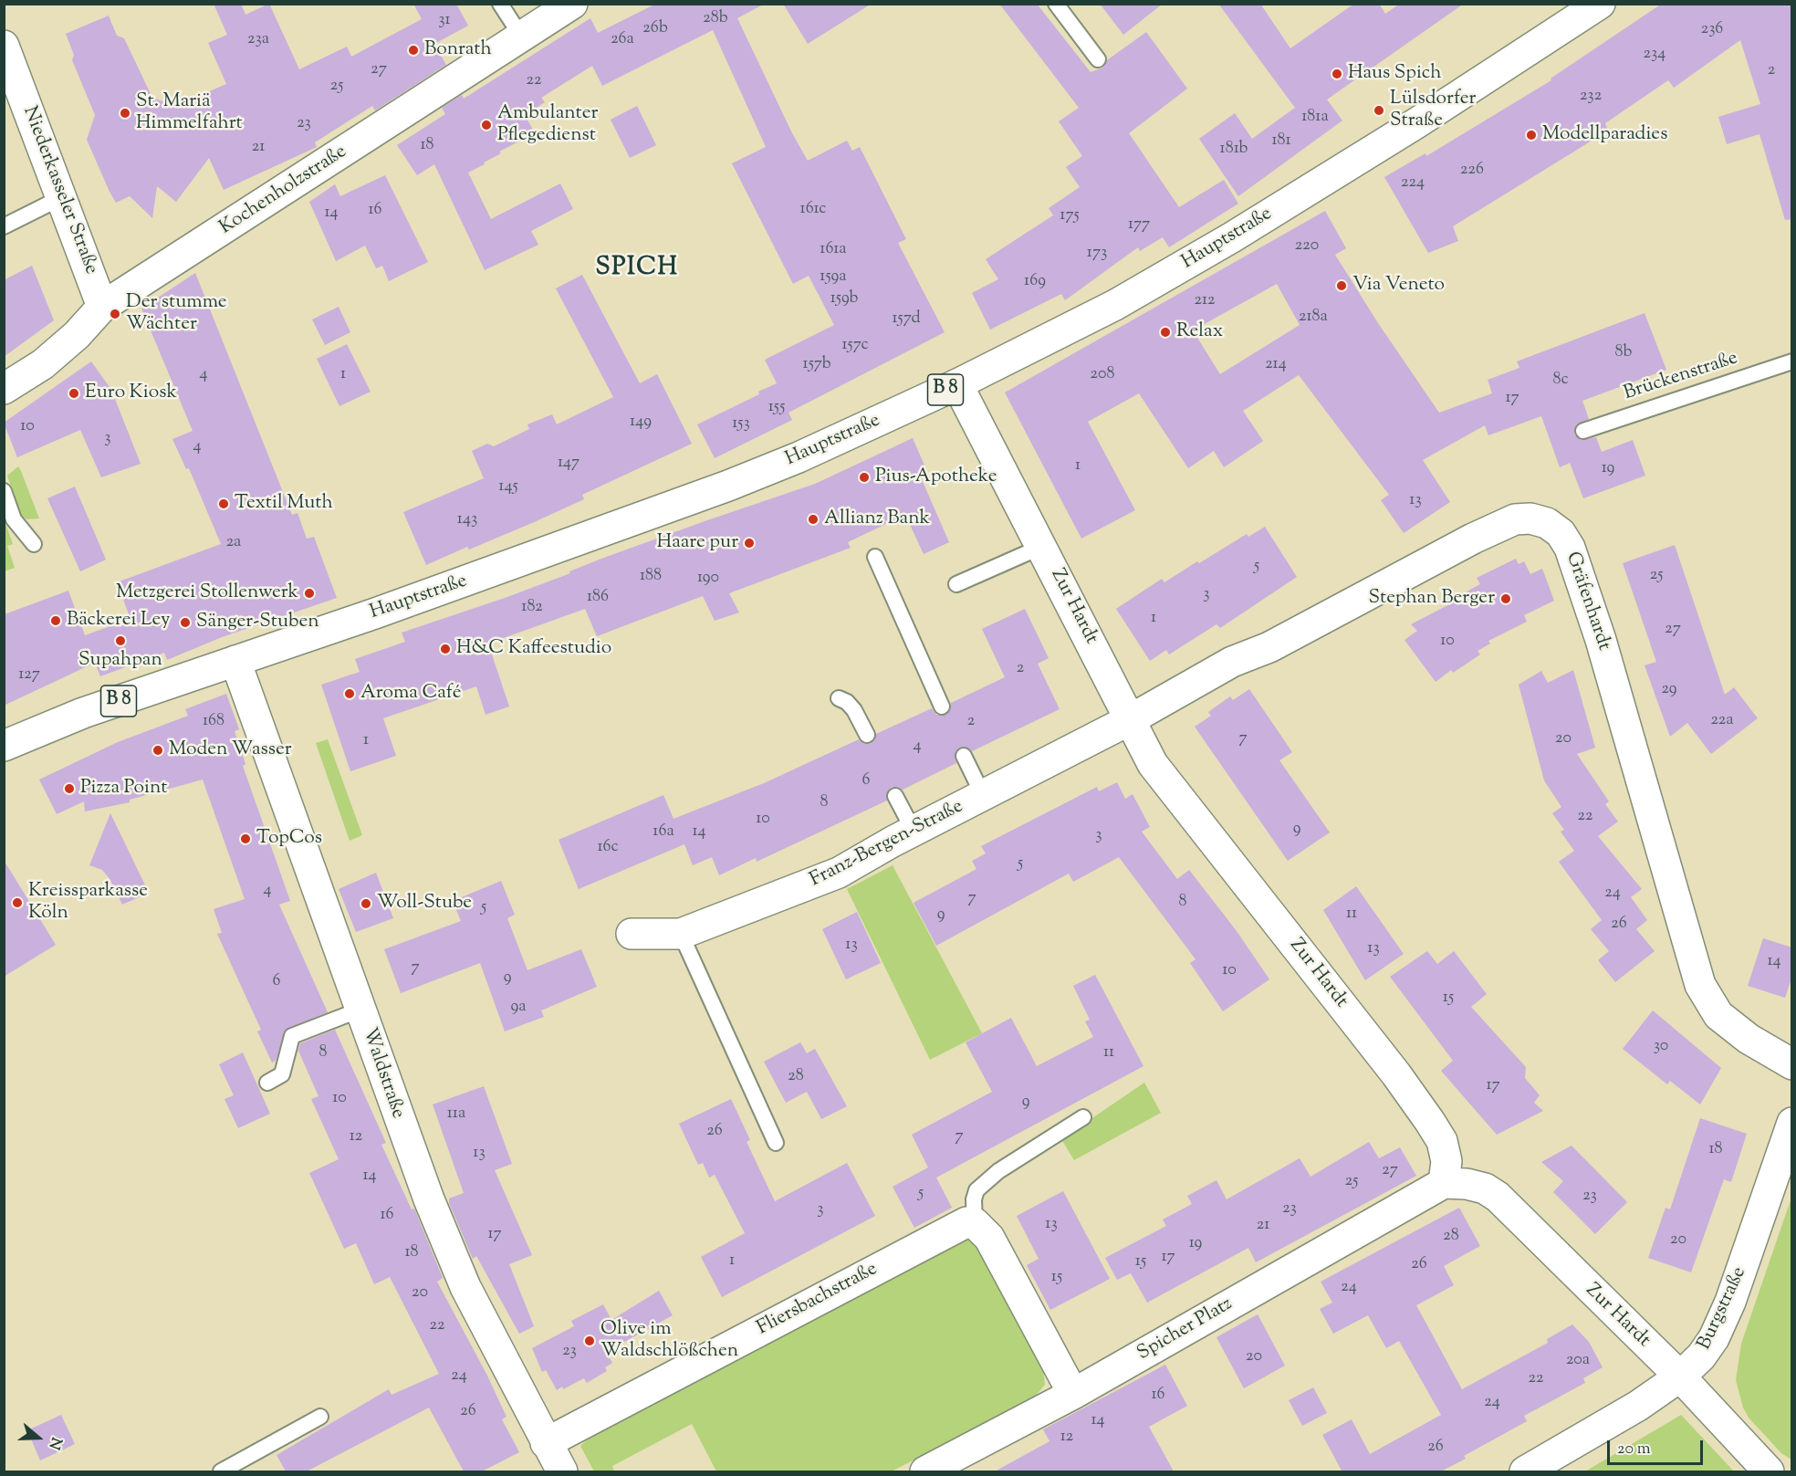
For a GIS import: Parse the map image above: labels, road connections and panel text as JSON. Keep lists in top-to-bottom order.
{
  "streets": {
    "street": [
      "Niederkasseler Straße",
      "Kochenholzstraße",
      "Hauptstraße",
      "B 8",
      "Gräfenhardt",
      "Zur Hardt",
      "Franz-Bergen-Straße",
      "Waldstraße",
      "Fliersbachstraße",
      "Burgstraße",
      "Spicher Platz"
    ],
    "lane": ["Brückenstraße"]
  },
  "crossings": [
    ["Niederkasseler Straße", "Kochenholzstraße"],
    ["Hauptstraße", "Zur Hardt"],
    ["Hauptstraße", "Waldstraße"],
    ["Gräfenhardt", "Zur Hardt"],
    ["Gräfenhardt", "Franz-Bergen-Straße"],
    ["Zur Hardt", "Franz-Bergen-Straße"],
    ["Zur Hardt", "Burgstraße"],
    ["Zur Hardt", "Spicher Platz"],
    ["Waldstraße", "Fliersbachstraße"]
  ],
  "districts": ["SPICH"],
  "places": [
    "Bonrath",
    "Haus Spich",
    "Lülsdorfer Straße",
    "St. Mariä Himmelfahrt",
    "Ambulanter Pflegedienst",
    "Modellparadies",
    "Via Veneto",
    "Der stumme Wächter",
    "Relax",
    "Euro Kiosk",
    "Pius-Apotheke",
    "Textil Muth",
    "Allianz Bank",
    "Haare pur",
    "Metzgerei Stollenwerk",
    "Stephan Berger",
    "Bäckerei Ley",
    "Sänger-Stuben",
    "Supahpan",
    "H&C Kaffeestudio",
    "Aroma Café",
    "Moden Wasser",
    "Pizza Point",
    "TopCos",
    "Kreissparkasse Köln",
    "Woll-Stube",
    "Olive im Waldschlößchen"
  ],
  "house_numbers": [
    "28b",
    "31",
    "26b",
    "236",
    "23a",
    "26a",
    "234",
    "27",
    "2",
    "22",
    "25",
    "232",
    "181a",
    "23",
    "181",
    "18",
    "21",
    "181b",
    "226",
    "224",
    "161c",
    "16",
    "14",
    "175",
    "177",
    "220",
    "161a",
    "173",
    "159a",
    "169",
    "159b",
    "212",
    "218a",
    "157d",
    "157c",
    "8b",
    "157b",
    "214",
    "4",
    "1",
    "208",
    "8c",
    "17",
    "155",
    "149",
    "153",
    "10",
    "3",
    "4",
    "147",
    "1",
    "19",
    "145",
    "13",
    "143",
    "2a",
    "5",
    "25",
    "188",
    "190",
    "3",
    "186",
    "182",
    "1",
    "27",
    "10",
    "2",
    "127",
    "29",
    "22a",
    "168",
    "2",
    "7",
    "20",
    "1",
    "4",
    "6",
    "8",
    "22",
    "10",
    "9",
    "16a",
    "14",
    "3",
    "16c",
    "5",
    "4",
    "24",
    "7",
    "8",
    "5",
    "11",
    "9",
    "26",
    "13",
    "13",
    "14",
    "7",
    "10",
    "9",
    "6",
    "15",
    "9a",
    "30",
    "8",
    "11",
    "28",
    "17",
    "10",
    "9",
    "11a",
    "26",
    "12",
    "7",
    "18",
    "13",
    "27",
    "14",
    "25",
    "5",
    "23",
    "23",
    "3",
    "16",
    "13",
    "21",
    "17",
    "28",
    "20",
    "19",
    "18",
    "17",
    "1",
    "15",
    "26",
    "15",
    "24",
    "20",
    "22",
    "23",
    "20",
    "20a",
    "24",
    "22",
    "16",
    "24",
    "26",
    "14",
    "12",
    "26"
  ],
  "scale_bar": "20 m",
  "north": "right"
}
